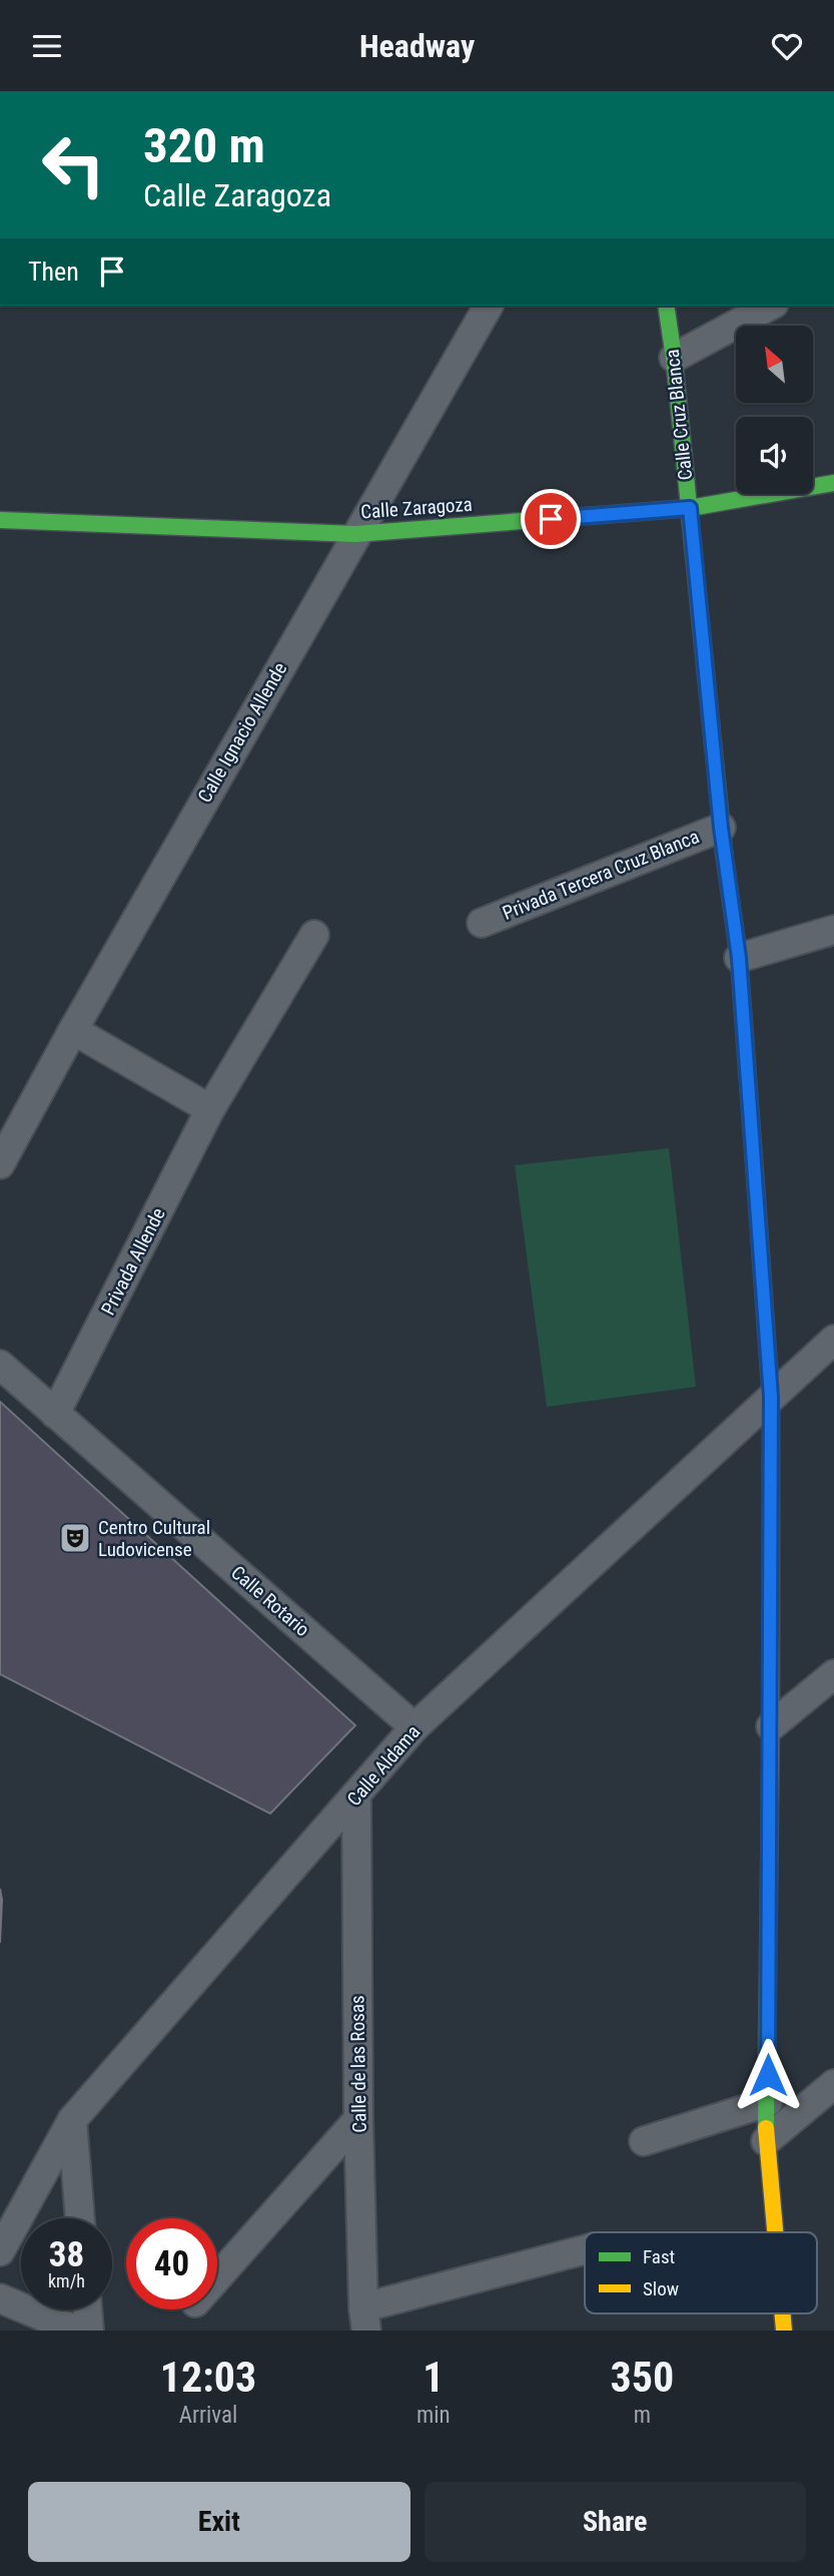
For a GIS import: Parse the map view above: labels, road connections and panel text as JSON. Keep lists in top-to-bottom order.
{
  "streets": {
    "street": [
      "Calle Cruz Blanca",
      "Calle Zaragoza",
      "Calle Ignacio Allende",
      "Privada Tercera Cruz Blanca",
      "Privada Allende",
      "Calle Rotario",
      "Calle Aldama",
      "Calle de las Rosas"
    ]
  },
  "crossings": [
    ["Calle Cruz Blanca", "Calle Zaragoza"],
    ["Calle Cruz Blanca", "Privada Tercera Cruz Blanca"],
    ["Calle Cruz Blanca", "Calle Aldama"],
    ["Calle Zaragoza", "Calle Ignacio Allende"],
    ["Privada Allende", "Calle Rotario"],
    ["Calle Rotario", "Calle Aldama"],
    ["Calle Aldama", "Calle de las Rosas"]
  ],
  "places": {
    "theatre": ["Centro Cultural Ludovicense"]
  },
  "legend": ["Fast", "Slow"],
  "north": "top left",
  "page": {
    "header": "Headway",
    "turn": ["320 m", "Calle Zaragoza"],
    "then": "Then",
    "speed": "38 km/h",
    "limit": "40",
    "eta": [
      "12:03",
      "Arrival",
      "1",
      "min",
      "350",
      "m"
    ],
    "buttons": ["Exit", "Share"]
  }
}
